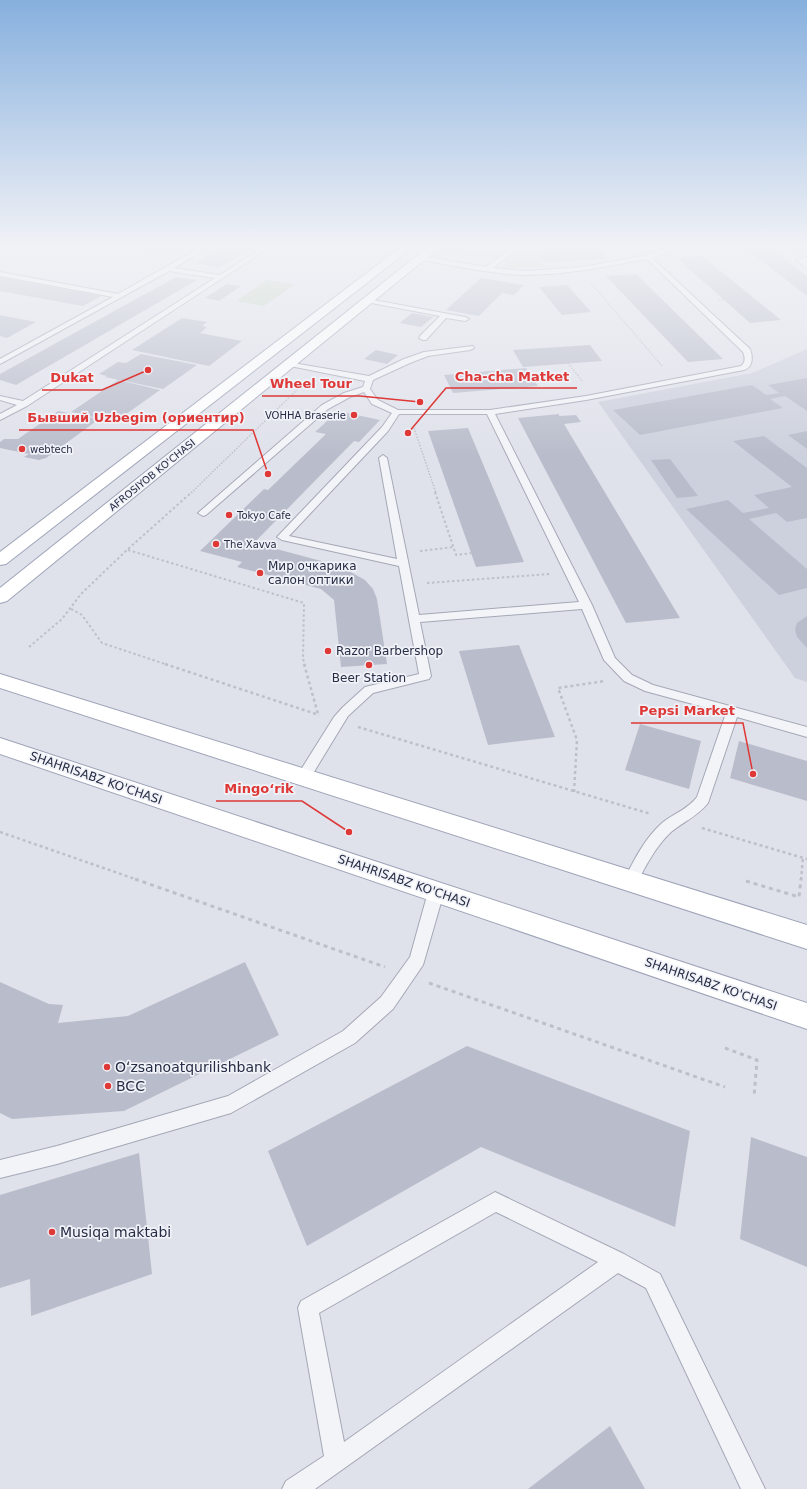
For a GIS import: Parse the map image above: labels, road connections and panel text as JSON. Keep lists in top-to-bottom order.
{
  "streets": {
    "main road": ["AFROSIYOB KO'CHASI", "SHAHRISABZ KO'CHASI"]
  },
  "places": [
    "Dukat",
    "Wheel Tour",
    "VOHHA Braserie",
    "Cha-cha Matket",
    "webtech",
    "Бывший Uzbegim (ориентир)",
    "Tokyo Cafe",
    "The Xavva",
    "Мир очкарика салон оптики",
    "Razor Barbershop",
    "Beer Station",
    "Pepsi Market",
    "Mingoʻrik",
    "Oʻzsanoatqurilishbank",
    "BCC",
    "Musiqa maktabi"
  ]
}
